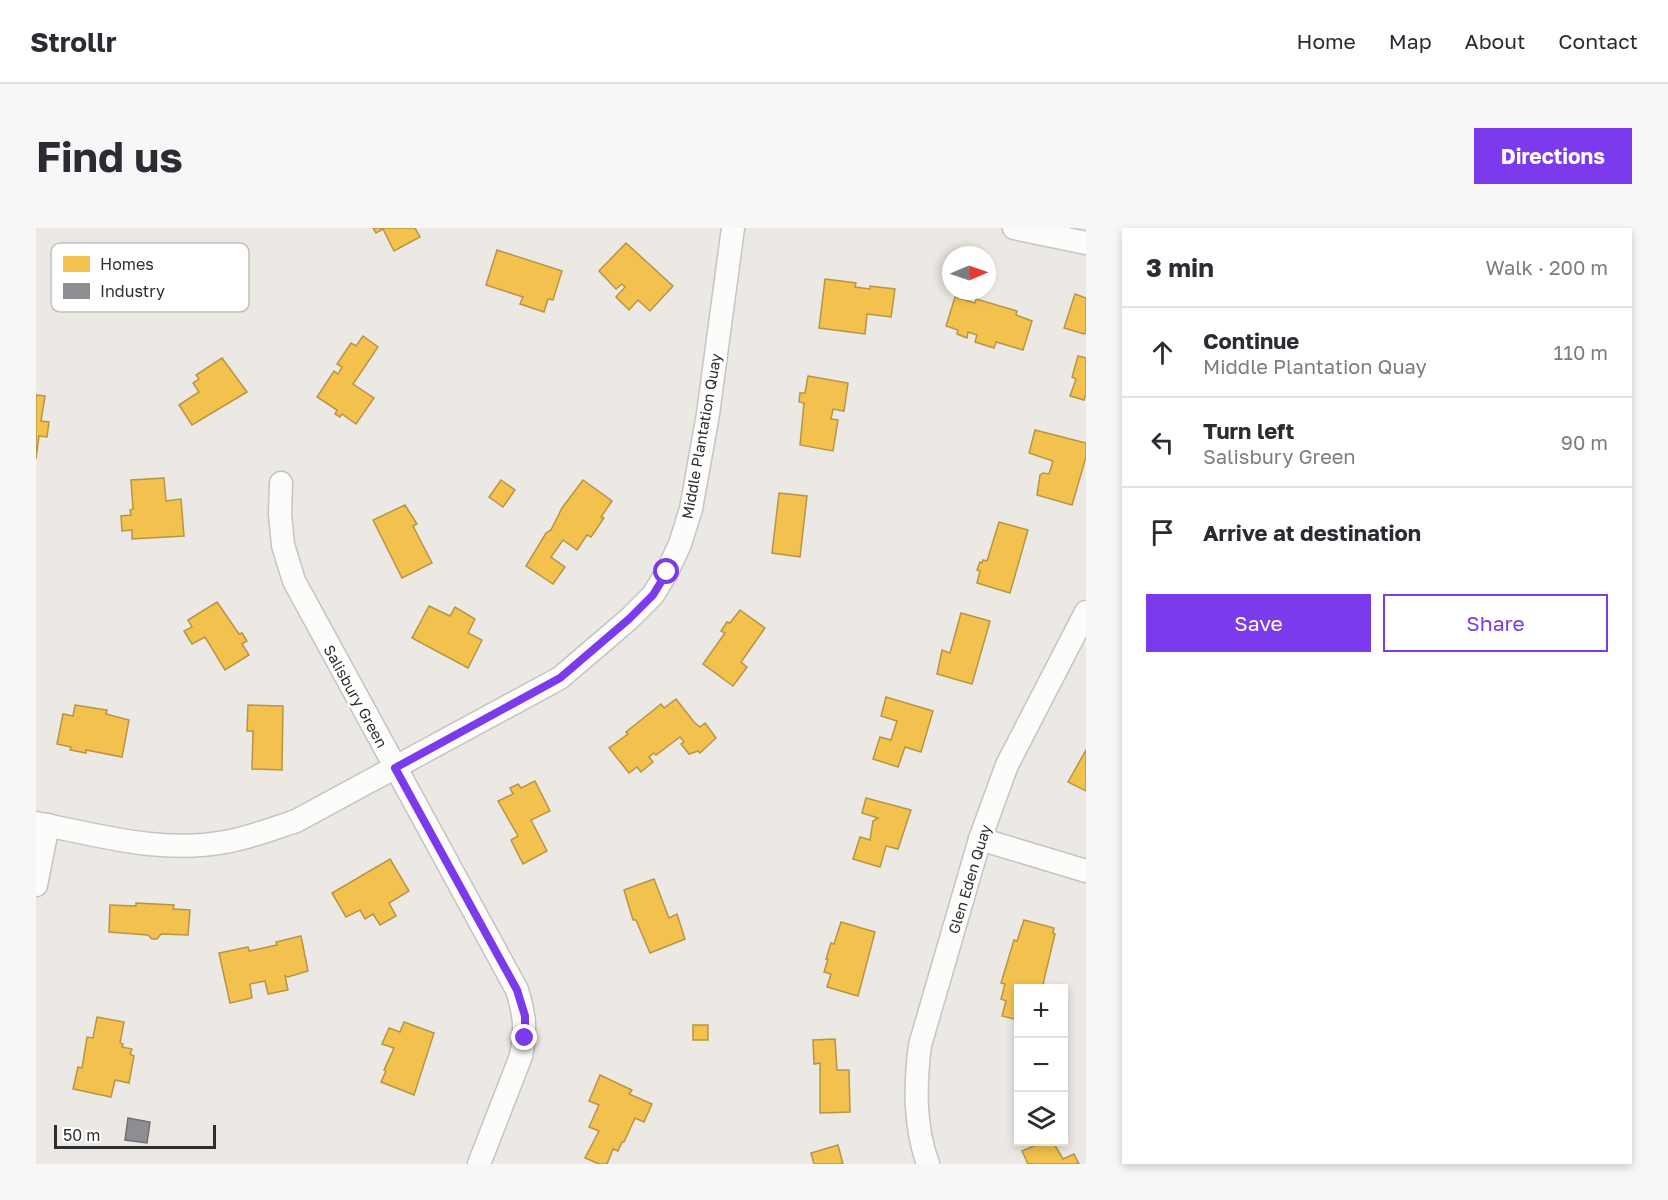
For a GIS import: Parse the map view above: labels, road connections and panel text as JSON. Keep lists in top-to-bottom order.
{
  "streets": {
    "street": ["Middle Plantation Quay", "Salisbury Green", "Glen Eden Quay"]
  },
  "crossings": [
    ["Middle Plantation Quay", "Salisbury Green"]
  ],
  "legend": ["Homes", "Industry"],
  "scale_bar": "50 m",
  "north": "right",
  "page": {
    "header": "Strollr",
    "nav": [
      "Home",
      "Map",
      "About",
      "Contact"
    ],
    "buttons": [
      "Directions",
      ["Save", "Share"]
    ],
    "title": "Find us",
    "heading": ["3 min", "Walk · 200 m"],
    "list": [
      ["Continue", "Middle Plantation Quay", "110 m"],
      ["Turn left", "Salisbury Green", "90 m"],
      "Arrive at destination"
    ],
    "map_buttons": ["+", "−"],
    "scale": "50 m"
  }
}
